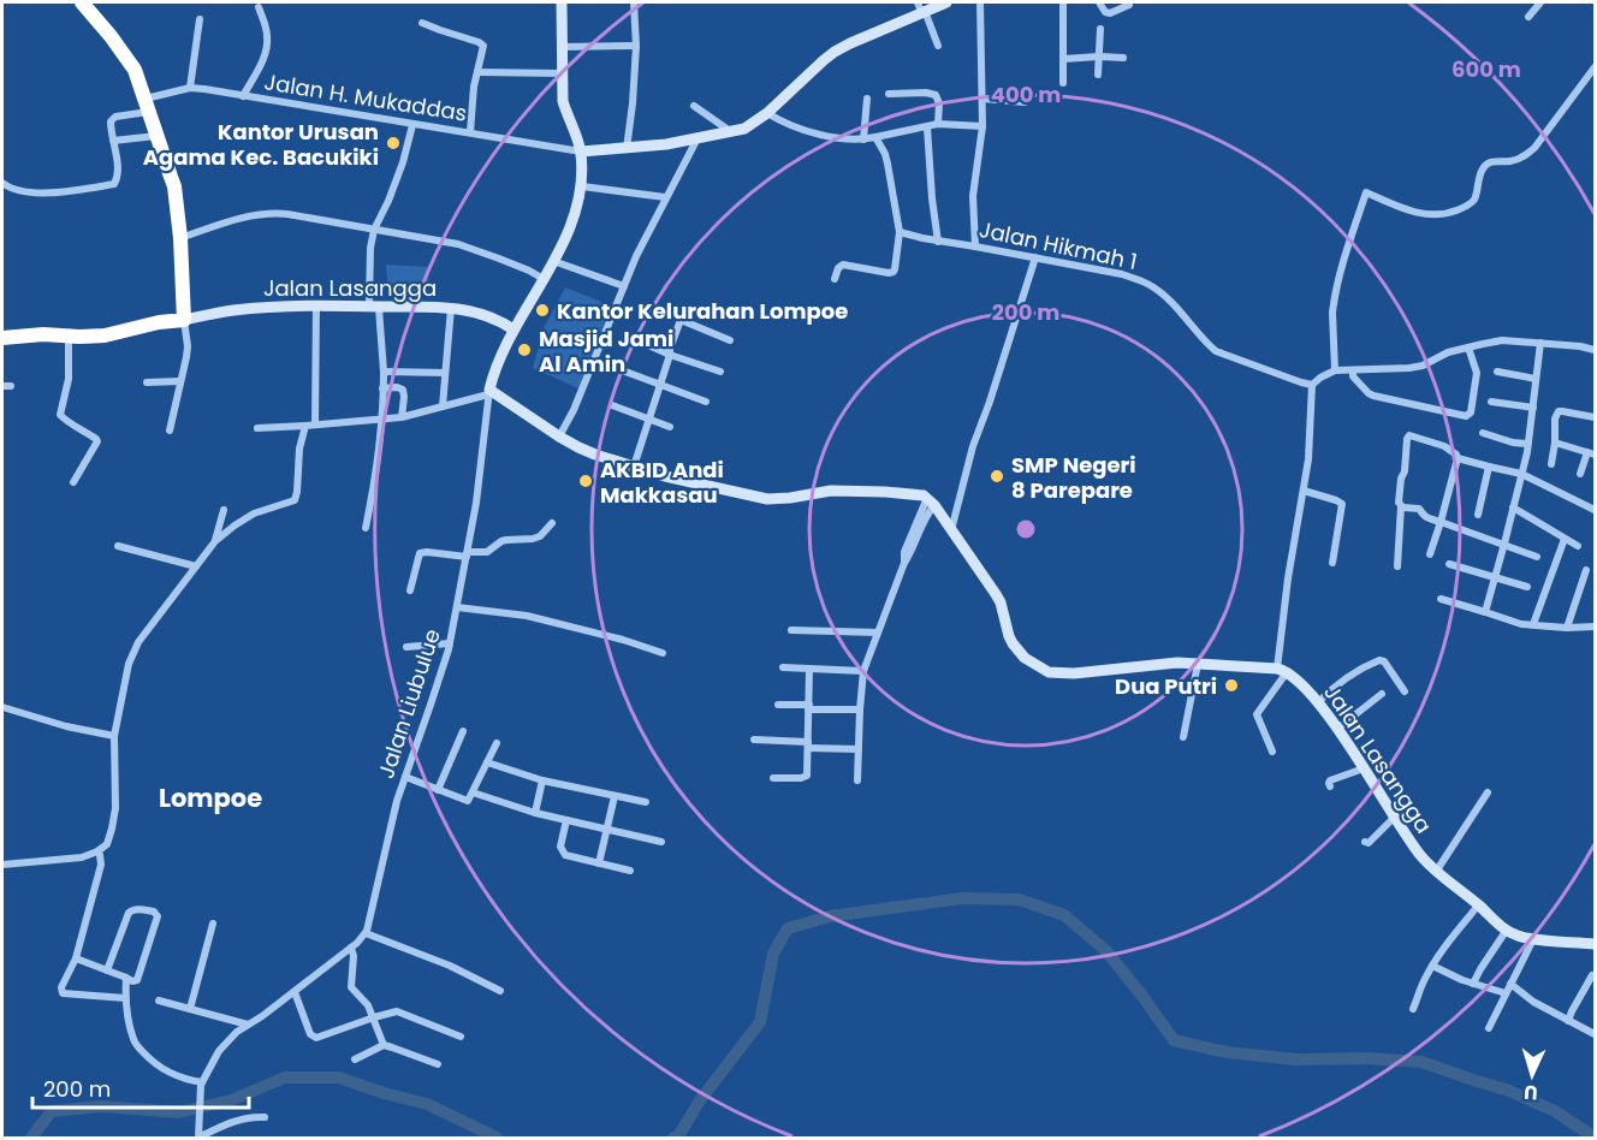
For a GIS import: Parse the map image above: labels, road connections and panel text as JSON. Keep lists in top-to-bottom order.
{
  "streets": {
    "street": [
      "Jalan H. Mukaddas",
      "Jalan Hikmah 1",
      "Jalan Lasangga",
      "Jalan Liubulue"
    ]
  },
  "districts": ["Lompoe"],
  "places": [
    "Kantor Urusan Agama Kec. Bacukiki",
    "Kantor Kelurahan Lompoe",
    "Masjid Jami Al Amin",
    "SMP Negeri 8 Parepare",
    "AKBID Andi Makkasau",
    "Dua Putri"
  ],
  "scale_bar": "200 m",
  "north": "bottom",
  "rings": ["600 m", "400 m", "200 m"]
}
